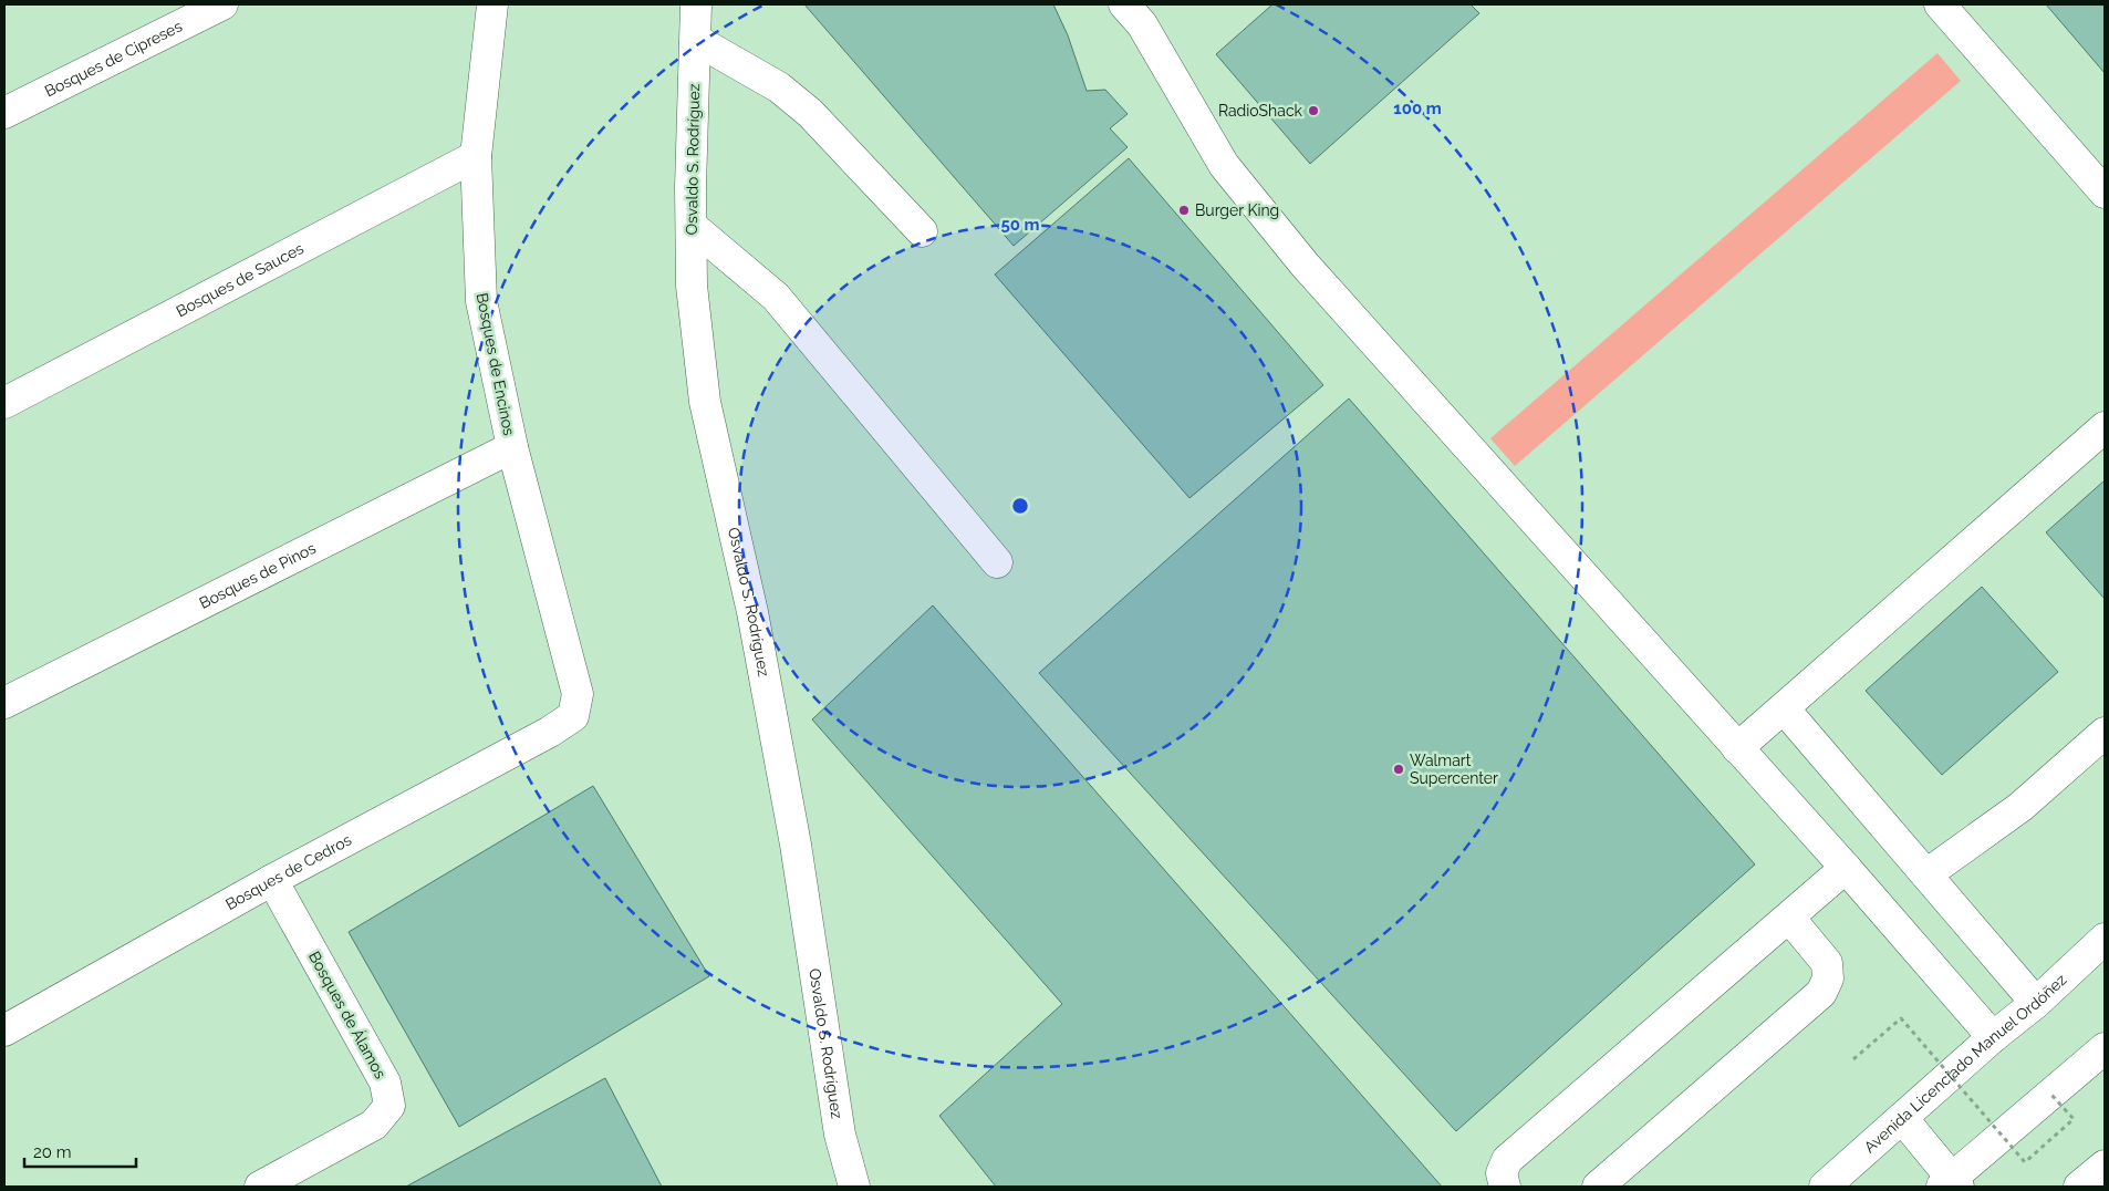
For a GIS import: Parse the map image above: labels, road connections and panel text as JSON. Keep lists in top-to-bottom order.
{
  "streets": {
    "street": [
      "Bosques de Cipreses",
      "Osvaldo S. Rodríguez",
      "Bosques de Sauces",
      "Bosques de Encinos",
      "Bosques de Pinos",
      "Bosques de Cedros",
      "Bosques de Álamos",
      "Avenida Licenciado Manuel Ordóñez"
    ]
  },
  "crossings": [
    ["Bosques de Sauces", "Bosques de Encinos"],
    ["Bosques de Encinos", "Bosques de Pinos"],
    ["Bosques de Encinos", "Bosques de Cedros"],
    ["Bosques de Cedros", "Bosques de Álamos"]
  ],
  "places": ["RadioShack", "Burger King", "Walmart Supercenter"],
  "scale_bar": "20 m",
  "rings": ["100 m", "50 m"]
}
